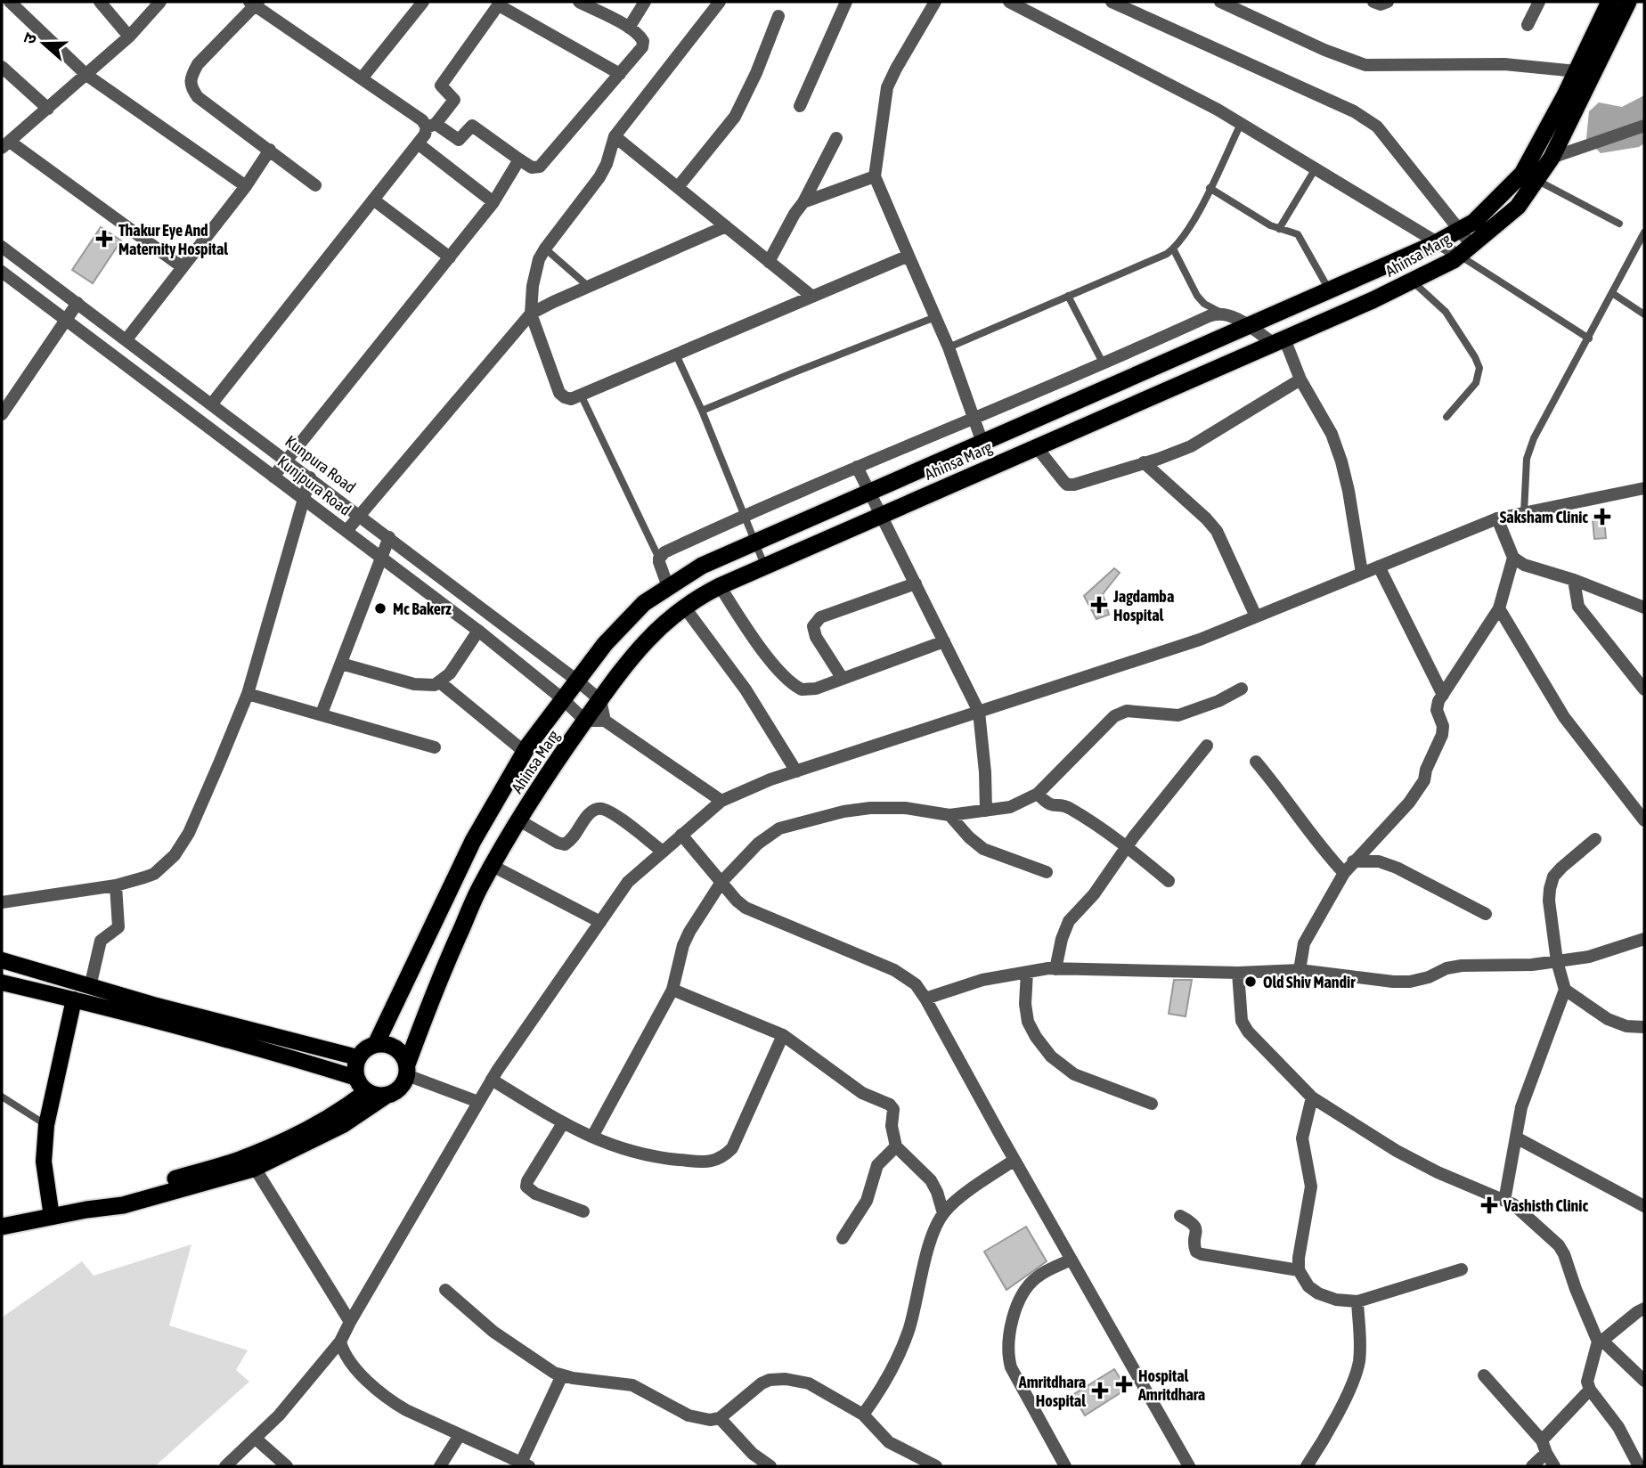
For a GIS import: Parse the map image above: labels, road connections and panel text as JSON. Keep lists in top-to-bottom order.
{
  "streets": {
    "highway": ["Ahinsa Marg"],
    "street": ["Kunpura Road", "Kunjpura Road"]
  },
  "crossings": [
    ["Ahinsa Marg", "Kunpura Road"],
    ["Ahinsa Marg", "Kunjpura Road"]
  ],
  "places": {
    "health": [
      "Thakur Eye And Maternity Hospital",
      "Saksham Clinic",
      "Jagdamba Hospital",
      "Vashisth Clinic",
      "Hospital Amritdhara",
      "Amritdhara Hospital"
    ],
    "other": ["Mc Bakerz", "Old Shiv Mandir"]
  },
  "north": "left"
}
